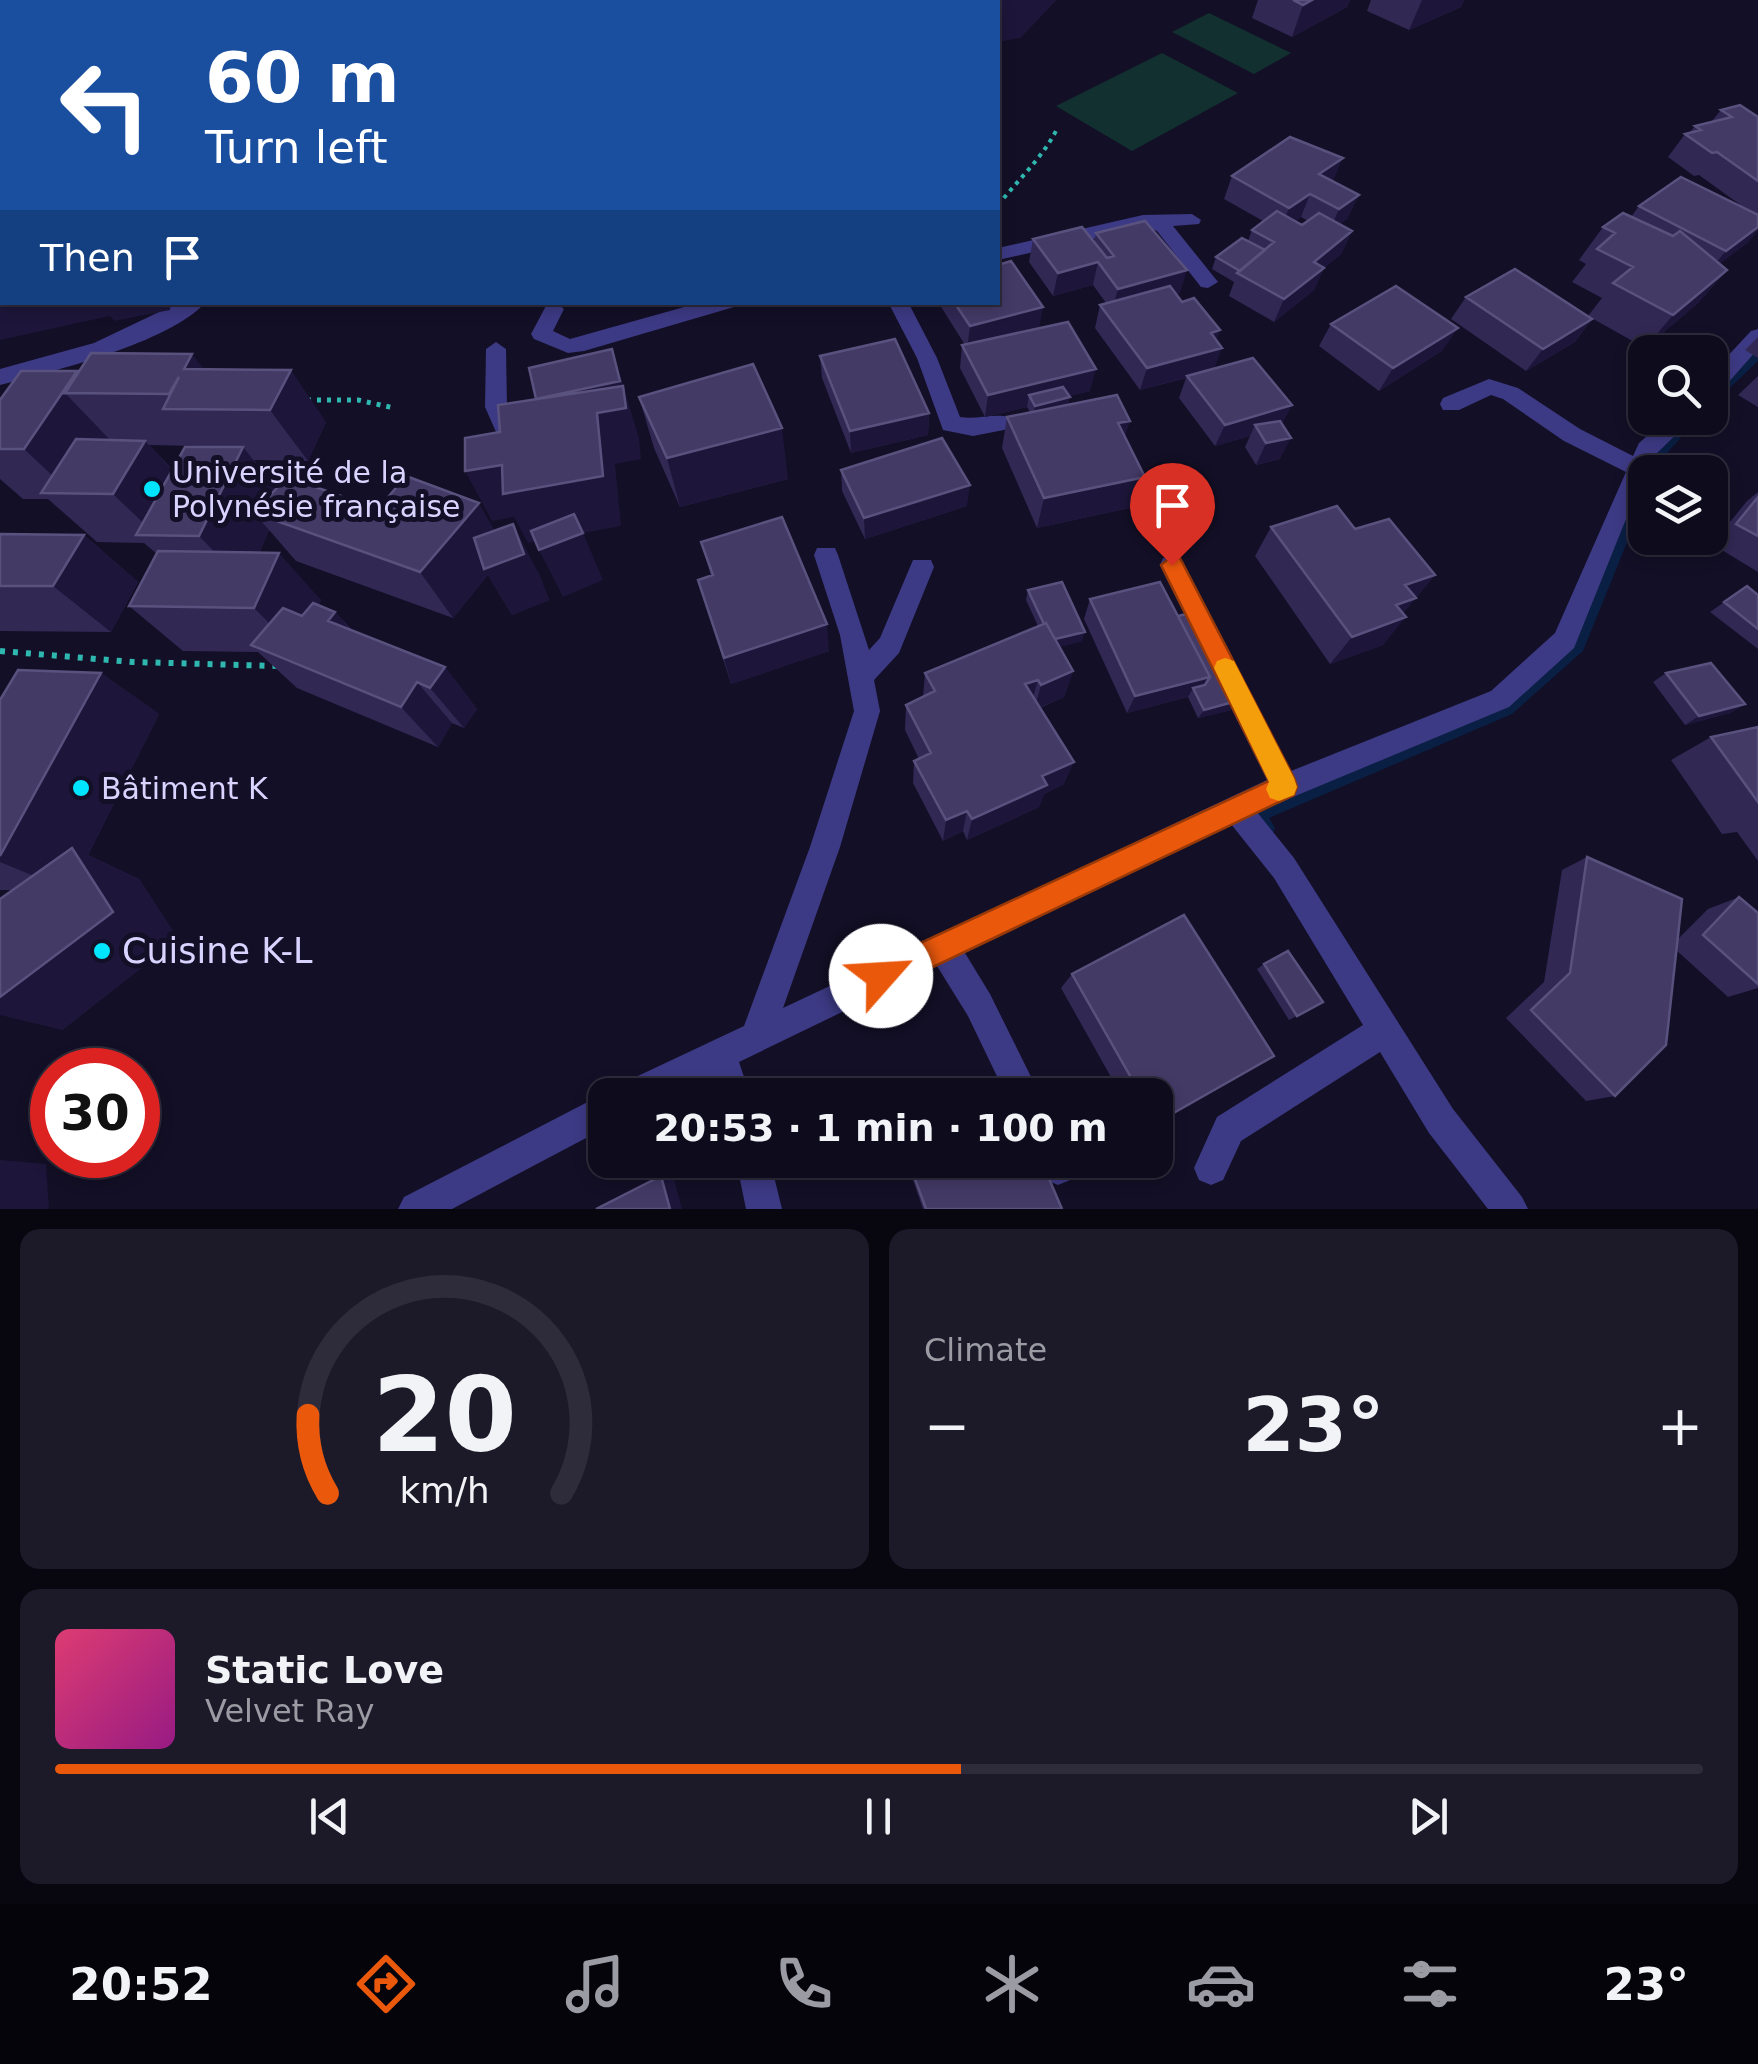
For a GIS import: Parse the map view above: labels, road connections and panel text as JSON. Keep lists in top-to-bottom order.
{
  "places": ["Université de la Polynésie française", "Bâtiment K", "Cuisine K-L"],
  "page": {
    "turn": ["60 m", "Turn left"],
    "then": "Then",
    "limit": "30",
    "trip": "20:53 · 1 min · 100 m",
    "tile": "Climate",
    "heat": ["−", "23°", "+"],
    "song": ["Static Love", "Velvet Ray"],
    "tabs": ["20:52", "23°"],
    "gauge": ["20", "km/h"]
  }
}
